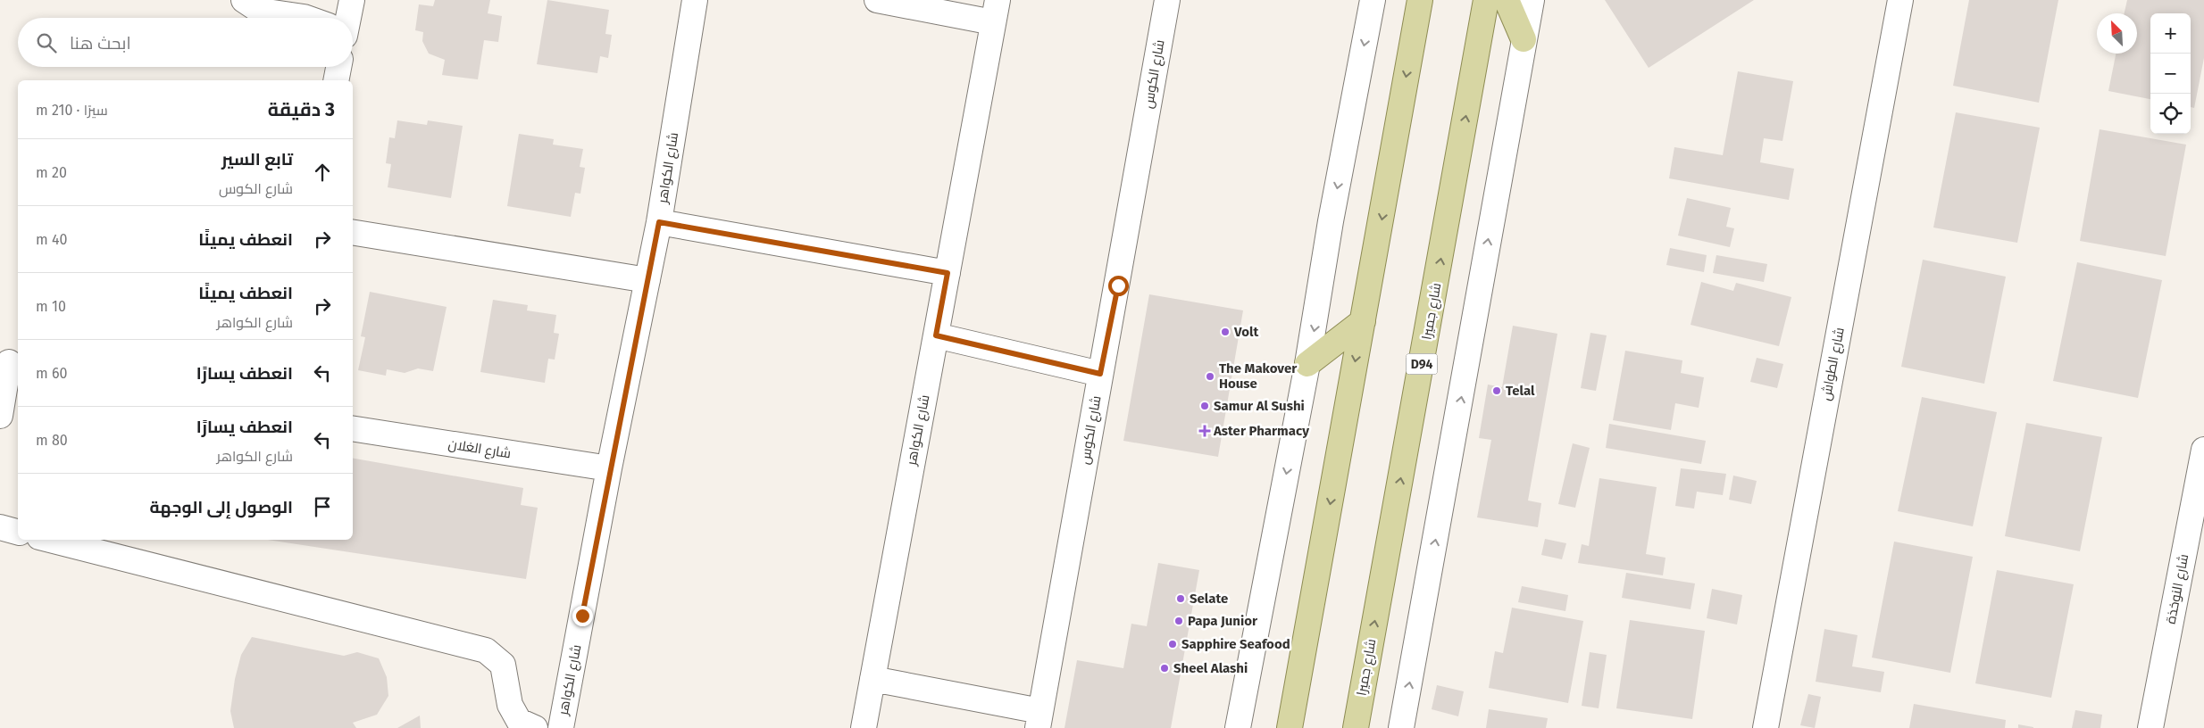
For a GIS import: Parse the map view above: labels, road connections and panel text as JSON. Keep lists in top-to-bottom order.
{
  "streets": {
    "main road": ["شارع جميرا", "D94"],
    "street": [
      "شارع الكوس",
      "شارع الكواهر",
      "شارع الطواش",
      "شارع الغلان",
      "شارع النوخذة"
    ]
  },
  "crossings": [
    ["شارع الكواهر", "شارع الغلان"]
  ],
  "places": {
    "other": [
      "Volt",
      "The Makover House",
      "Telal",
      "Samur Al Sushi",
      "Selate",
      "Papa Junior",
      "Sapphire Seafood",
      "Sheel Alashi"
    ],
    "health": ["Aster Pharmacy"]
  },
  "north": "top left",
  "page": {
    "map_buttons": ["+", "−"],
    "search": "ابحث هنا",
    "heading": ["3 دقيقة", "سيرًا · 210 m"],
    "list": [
      ["تابع السير", "شارع الكوس", "20 m"],
      ["انعطف يمينًا", "40 m"],
      ["انعطف يمينًا", "شارع الكواهر", "10 m"],
      ["انعطف يسارًا", "60 m"],
      ["انعطف يسارًا", "شارع الكواهر", "80 m"],
      "الوصول إلى الوجهة"
    ]
  }
}
